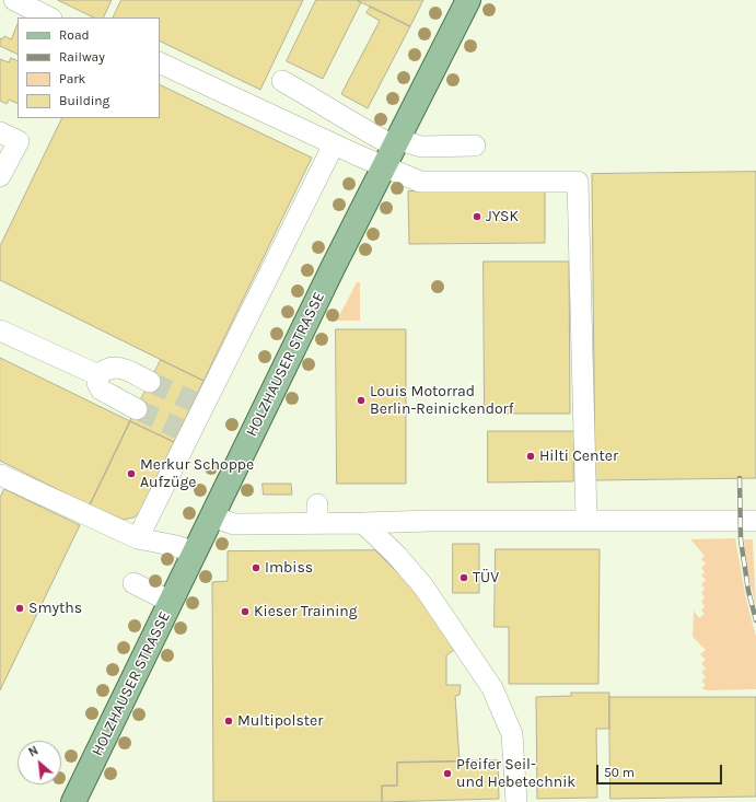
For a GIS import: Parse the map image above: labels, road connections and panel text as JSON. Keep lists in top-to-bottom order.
{
  "streets": {
    "main road": ["HOLZHAUSER STRASSE"]
  },
  "places": [
    "JYSK",
    "Louis Motorrad Berlin-Reinickendorf",
    "Hilti Center",
    "Merkur Schoppe Aufzüge",
    "Imbiss",
    "TÜV",
    "Smyths",
    "Kieser Training",
    "Multipolster",
    "Pfeifer Seil- und Hebetechnik"
  ],
  "legend": [
    "Road",
    "Railway",
    "Park",
    "Building"
  ],
  "scale_bar": "50 m",
  "north": "top left"
}
